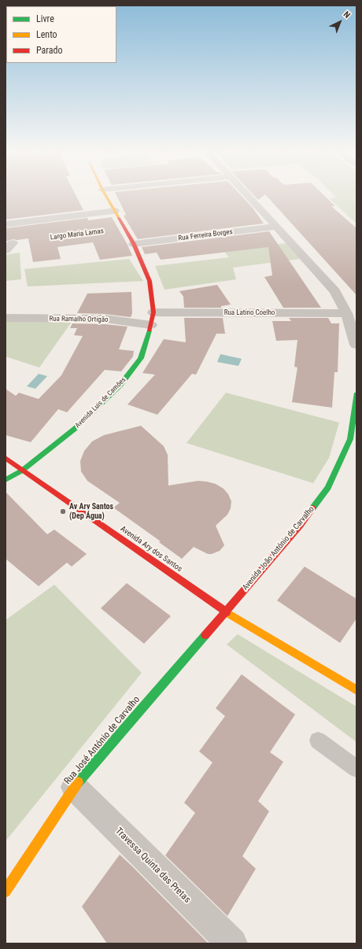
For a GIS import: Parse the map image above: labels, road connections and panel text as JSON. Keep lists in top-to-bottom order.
{
  "streets": {
    "street": [
      "Rua Ferreira Borges",
      "Rua Latino Coelho",
      "Rua Ramalho Ortigão",
      "Avenida Luis de Camões",
      "Avenida João António de Carvalho",
      "Avenida Ary dos Santos",
      "Rua José António de Carvalho",
      "Travessa Quinta das Pretas"
    ],
    "path": ["Largo Maria Lamas"]
  },
  "crossings": [
    ["Largo Maria Lamas", "Avenida Luis de Camões"],
    ["Rua Ferreira Borges", "Avenida Luis de Camões"],
    ["Rua Latino Coelho", "Avenida Luis de Camões"],
    ["Rua Ramalho Ortigão", "Avenida Luis de Camões"],
    ["Avenida Luis de Camões", "Avenida Ary dos Santos"],
    ["Avenida João António de Carvalho", "Avenida Ary dos Santos"],
    ["Avenida João António de Carvalho", "Rua José António de Carvalho"],
    ["Avenida Ary dos Santos", "Rua José António de Carvalho"],
    ["Rua José António de Carvalho", "Travessa Quinta das Pretas"]
  ],
  "places": ["Av Ary Santos (Dep Água)"],
  "legend": ["Livre", "Lento", "Parado"],
  "north": "top right"
}
